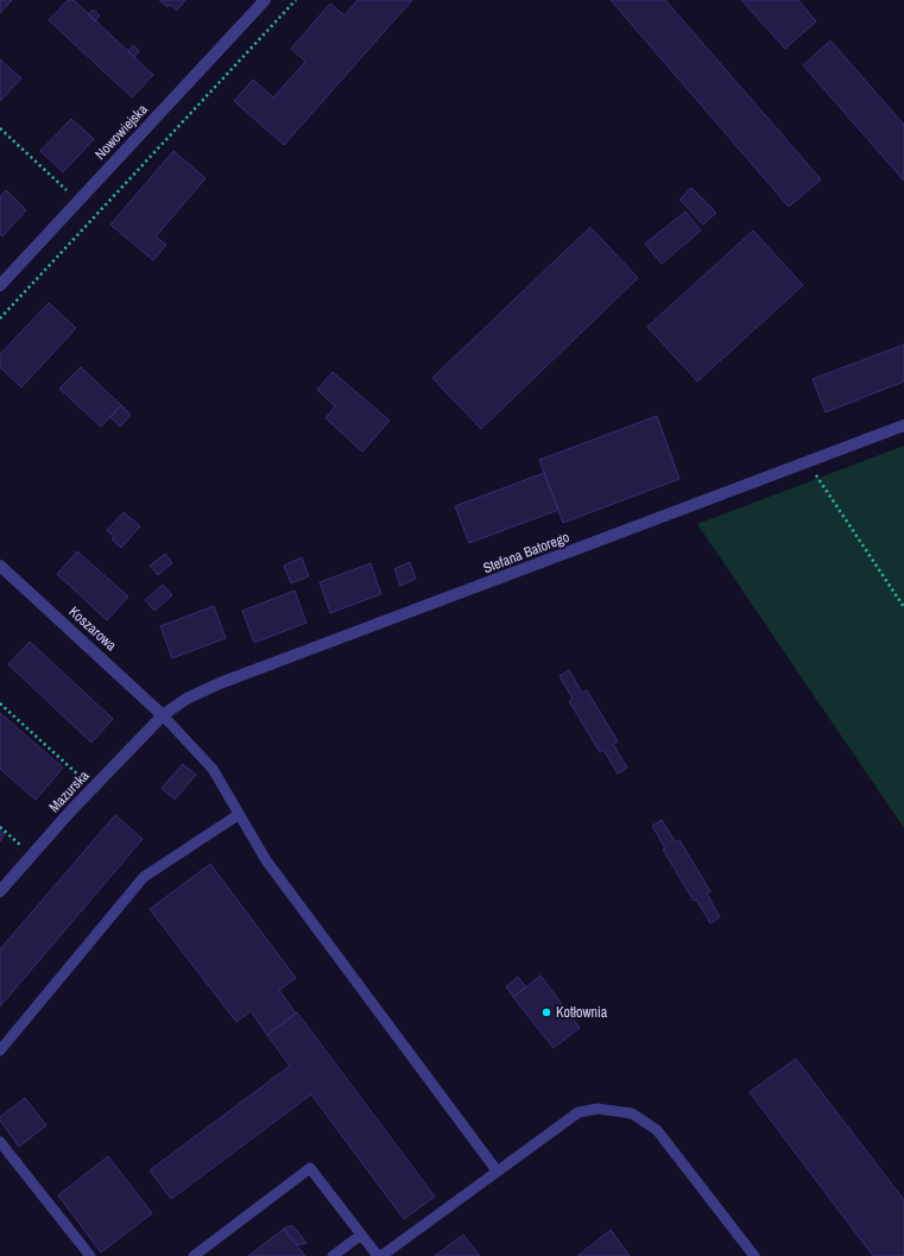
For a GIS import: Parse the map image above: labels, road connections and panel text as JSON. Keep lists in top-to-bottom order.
{
  "streets": {
    "street": [
      "Nowowiejska",
      "Stefana Batorego",
      "Koszarowa",
      "Mazurska"
    ]
  },
  "crossings": [
    ["Stefana Batorego", "Koszarowa"],
    ["Stefana Batorego", "Mazurska"],
    ["Koszarowa", "Mazurska"]
  ],
  "places": ["Kotłownia"]
}
